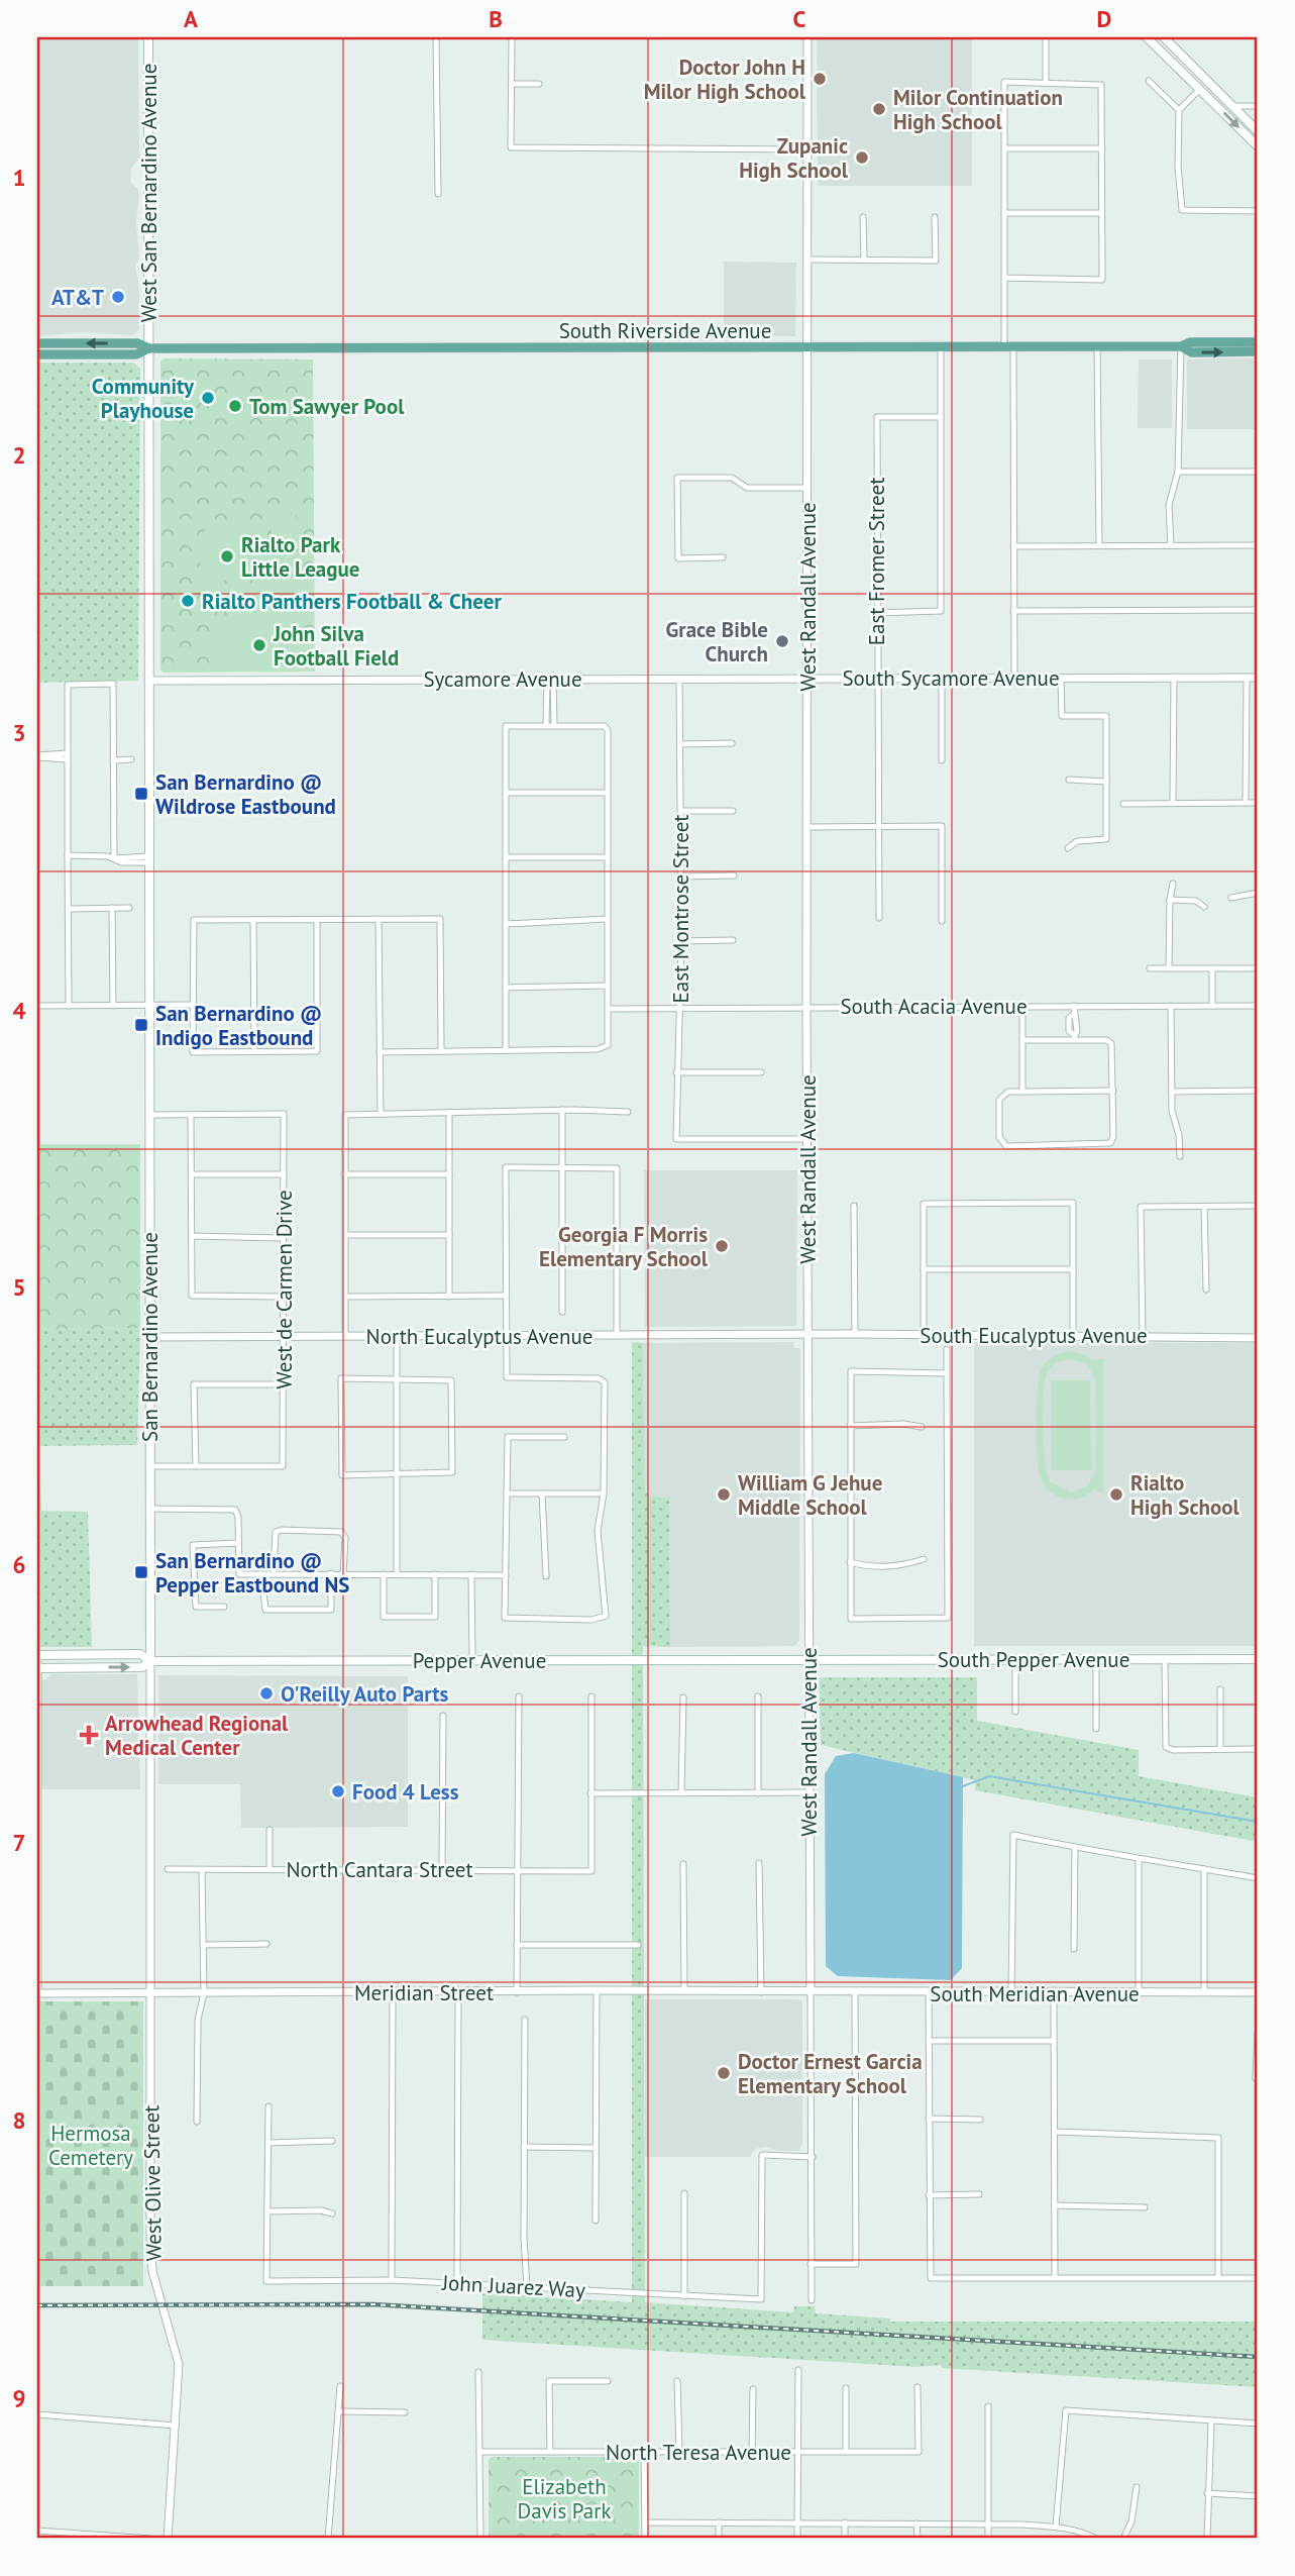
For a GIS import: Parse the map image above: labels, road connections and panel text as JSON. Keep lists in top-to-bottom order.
{
  "streets": {
    "main road": [
      "West San Bernardino Avenue",
      "South Riverside Avenue",
      "San Bernardino Avenue",
      "South Pepper Avenue",
      "Pepper Avenue"
    ],
    "street": [
      "East Fromer Street",
      "West Randall Avenue",
      "South Sycamore Avenue",
      "Sycamore Avenue",
      "East Montrose Street",
      "South Acacia Avenue",
      "West de Carmen Drive",
      "South Eucalyptus Avenue",
      "North Eucalyptus Avenue",
      "North Cantara Street",
      "Meridian Street",
      "South Meridian Avenue",
      "West Olive Street",
      "John Juarez Way",
      "North Teresa Avenue"
    ]
  },
  "crossings": [
    ["West San Bernardino Avenue", "South Riverside Avenue"],
    ["West San Bernardino Avenue", "Sycamore Avenue"],
    ["West San Bernardino Avenue", "San Bernardino Avenue"],
    ["South Riverside Avenue", "West Randall Avenue"],
    ["East Fromer Street", "South Sycamore Avenue"],
    ["West Randall Avenue", "South Sycamore Avenue"],
    ["West Randall Avenue", "East Montrose Street"],
    ["West Randall Avenue", "South Acacia Avenue"],
    ["West Randall Avenue", "South Eucalyptus Avenue"],
    ["West Randall Avenue", "North Eucalyptus Avenue"],
    ["West Randall Avenue", "South Pepper Avenue"],
    ["West Randall Avenue", "Pepper Avenue"],
    ["West Randall Avenue", "Meridian Street"],
    ["West Randall Avenue", "South Meridian Avenue"],
    ["West Randall Avenue", "John Juarez Way"],
    ["South Sycamore Avenue", "Sycamore Avenue"],
    ["South Sycamore Avenue", "East Montrose Street"],
    ["Sycamore Avenue", "San Bernardino Avenue"],
    ["East Montrose Street", "South Acacia Avenue"],
    ["West de Carmen Drive", "North Eucalyptus Avenue"],
    ["South Eucalyptus Avenue", "North Eucalyptus Avenue"],
    ["North Eucalyptus Avenue", "San Bernardino Avenue"],
    ["San Bernardino Avenue", "Pepper Avenue"],
    ["San Bernardino Avenue", "Meridian Street"],
    ["San Bernardino Avenue", "West Olive Street"],
    ["South Pepper Avenue", "Pepper Avenue"],
    ["Meridian Street", "South Meridian Avenue"],
    ["Meridian Street", "West Olive Street"]
  ],
  "parks": ["Hermosa Cemetery", "Elizabeth Davis Park"],
  "places": {
    "other": [
      "Doctor John H Milor High School",
      "Milor Continuation High School",
      "Zupanic High School",
      "AT&T",
      "Community Playhouse",
      "Tom Sawyer Pool",
      "Rialto Park Little League",
      "Rialto Panthers Football & Cheer",
      "Grace Bible Church",
      "John Silva Football Field",
      "Georgia F Morris Elementary School",
      "William G Jehue Middle School",
      "Rialto High School",
      "O'Reilly Auto Parts",
      "Food 4 Less",
      "Doctor Ernest Garcia Elementary School"
    ],
    "transit": ["San Bernardino @ Wildrose Eastbound", "San Bernardino @ Indigo Eastbound", "San Bernardino @ Pepper Eastbound NS"],
    "health": ["Arrowhead Regional Medical Center"]
  },
  "grid": {
    "columns": [
      "A",
      "B",
      "C",
      "D"
    ],
    "rows": [
      "1",
      "2",
      "3",
      "4",
      "5",
      "6",
      "7",
      "8",
      "9"
    ]
  }
}
